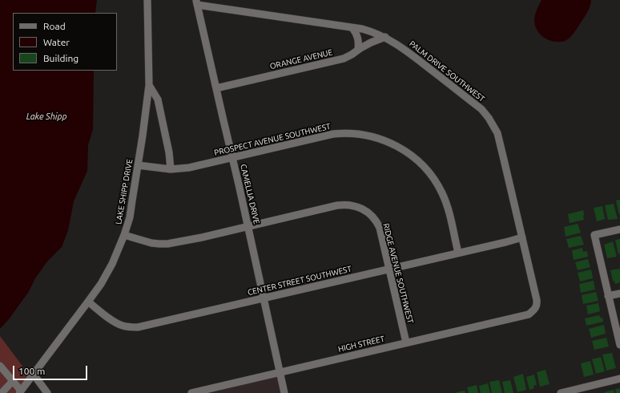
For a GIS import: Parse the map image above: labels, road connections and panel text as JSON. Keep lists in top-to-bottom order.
{
  "streets": {
    "street": [
      "ORANGE AVENUE",
      "PALM DRIVE SOUTHWEST",
      "PROSPECT AVENUE SOUTHWEST",
      "LAKE SHIPP DRIVE",
      "CAMELLIA DRIVE",
      "RIDGE AVENUE SOUTHWEST",
      "CENTER STREET SOUTHWEST",
      "HIGH STREET"
    ]
  },
  "crossings": [
    ["ORANGE AVENUE", "PALM DRIVE SOUTHWEST"],
    ["ORANGE AVENUE", "CAMELLIA DRIVE"],
    ["PALM DRIVE SOUTHWEST", "CAMELLIA DRIVE"],
    ["PALM DRIVE SOUTHWEST", "CENTER STREET SOUTHWEST"],
    ["PALM DRIVE SOUTHWEST", "HIGH STREET"],
    ["PROSPECT AVENUE SOUTHWEST", "LAKE SHIPP DRIVE"],
    ["PROSPECT AVENUE SOUTHWEST", "CAMELLIA DRIVE"],
    ["PROSPECT AVENUE SOUTHWEST", "CENTER STREET SOUTHWEST"],
    ["LAKE SHIPP DRIVE", "RIDGE AVENUE SOUTHWEST"],
    ["LAKE SHIPP DRIVE", "CENTER STREET SOUTHWEST"],
    ["CAMELLIA DRIVE", "RIDGE AVENUE SOUTHWEST"],
    ["CAMELLIA DRIVE", "CENTER STREET SOUTHWEST"],
    ["CAMELLIA DRIVE", "HIGH STREET"],
    ["RIDGE AVENUE SOUTHWEST", "CENTER STREET SOUTHWEST"],
    ["RIDGE AVENUE SOUTHWEST", "HIGH STREET"]
  ],
  "water": ["Lake Shipp"],
  "legend": ["Road", "Water", "Building"],
  "scale_bar": "100 m"
}
